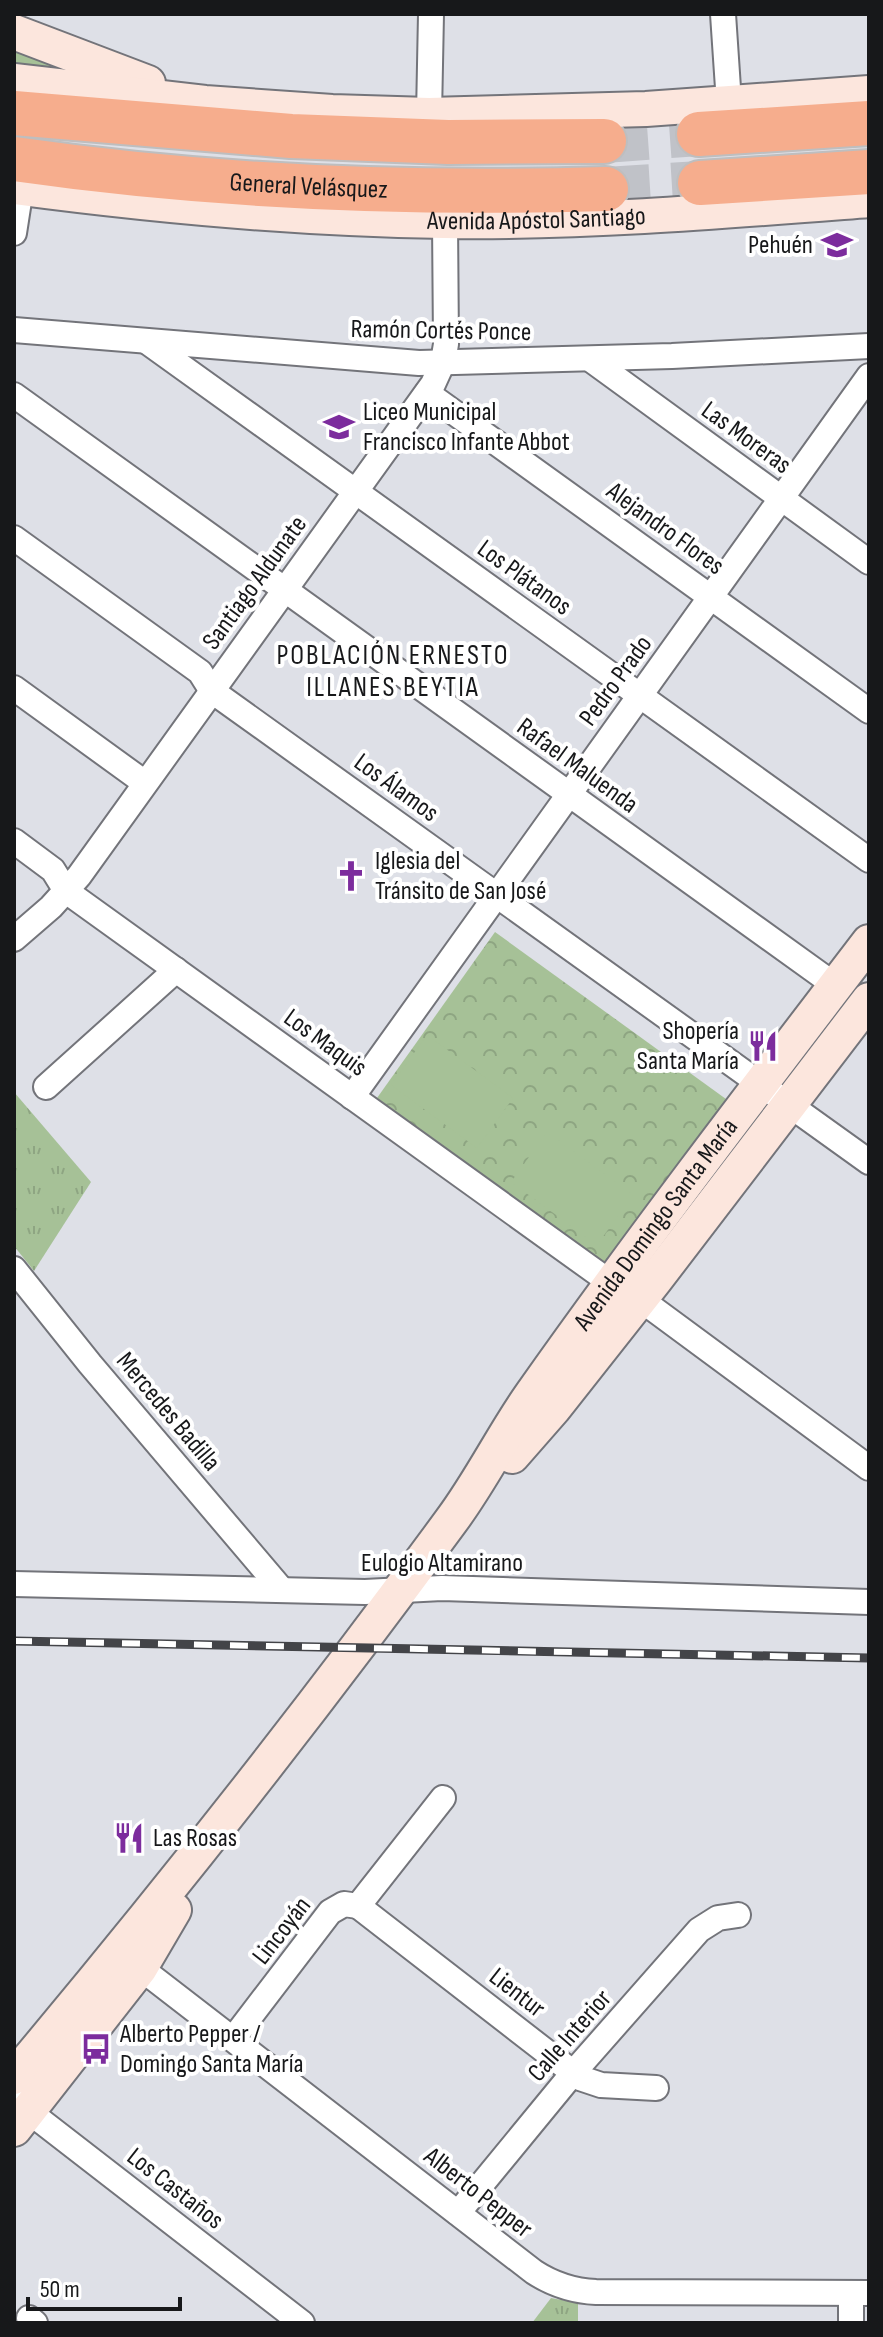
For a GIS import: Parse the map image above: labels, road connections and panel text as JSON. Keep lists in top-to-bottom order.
{
  "streets": {
    "highway": ["General Velásquez"],
    "main road": ["Avenida Apóstol Santiago", "Avenida Domingo Santa María"],
    "street": [
      "Ramón Cortés Ponce",
      "Las Moreras",
      "Alejandro Flores",
      "Los Plátanos",
      "Santiago Aldunate",
      "Pedro Prado",
      "Rafael Maluenda",
      "Los Álamos",
      "Los Maquis",
      "Mercedes Badilla",
      "Eulogio Altamirano",
      "Lincoyán",
      "Lientur",
      "Calle Interior",
      "Los Castaños",
      "Alberto Pepper"
    ]
  },
  "crossings": [
    ["General Velásquez", "Avenida Apóstol Santiago"],
    ["Avenida Apóstol Santiago", "Santiago Aldunate"],
    ["Ramón Cortés Ponce", "Las Moreras"],
    ["Ramón Cortés Ponce", "Los Plátanos"],
    ["Ramón Cortés Ponce", "Santiago Aldunate"],
    ["Las Moreras", "Pedro Prado"],
    ["Alejandro Flores", "Santiago Aldunate"],
    ["Alejandro Flores", "Pedro Prado"],
    ["Los Plátanos", "Santiago Aldunate"],
    ["Los Plátanos", "Pedro Prado"],
    ["Santiago Aldunate", "Rafael Maluenda"],
    ["Santiago Aldunate", "Los Álamos"],
    ["Santiago Aldunate", "Los Maquis"],
    ["Pedro Prado", "Rafael Maluenda"],
    ["Pedro Prado", "Los Álamos"],
    ["Pedro Prado", "Los Maquis"],
    ["Rafael Maluenda", "Avenida Domingo Santa María"],
    ["Los Álamos", "Avenida Domingo Santa María"],
    ["Los Maquis", "Avenida Domingo Santa María"],
    ["Avenida Domingo Santa María", "Eulogio Altamirano"],
    ["Avenida Domingo Santa María", "Los Castaños"],
    ["Avenida Domingo Santa María", "Alberto Pepper"],
    ["Mercedes Badilla", "Eulogio Altamirano"],
    ["Lincoyán", "Lientur"],
    ["Lincoyán", "Alberto Pepper"],
    ["Lientur", "Calle Interior"],
    ["Calle Interior", "Alberto Pepper"]
  ],
  "districts": ["POBLACIÓN ERNESTO ILLANES BEYTIA"],
  "places": {
    "school or university": ["Pehuén", "Liceo Municipal Francisco Infante Abbot"],
    "church": ["Iglesia del Tránsito de San José"],
    "restaurant": ["Shopería Santa María", "Las Rosas"],
    "bus stop": ["Alberto Pepper / Domingo Santa María"]
  },
  "scale_bar": "50 m"
}
